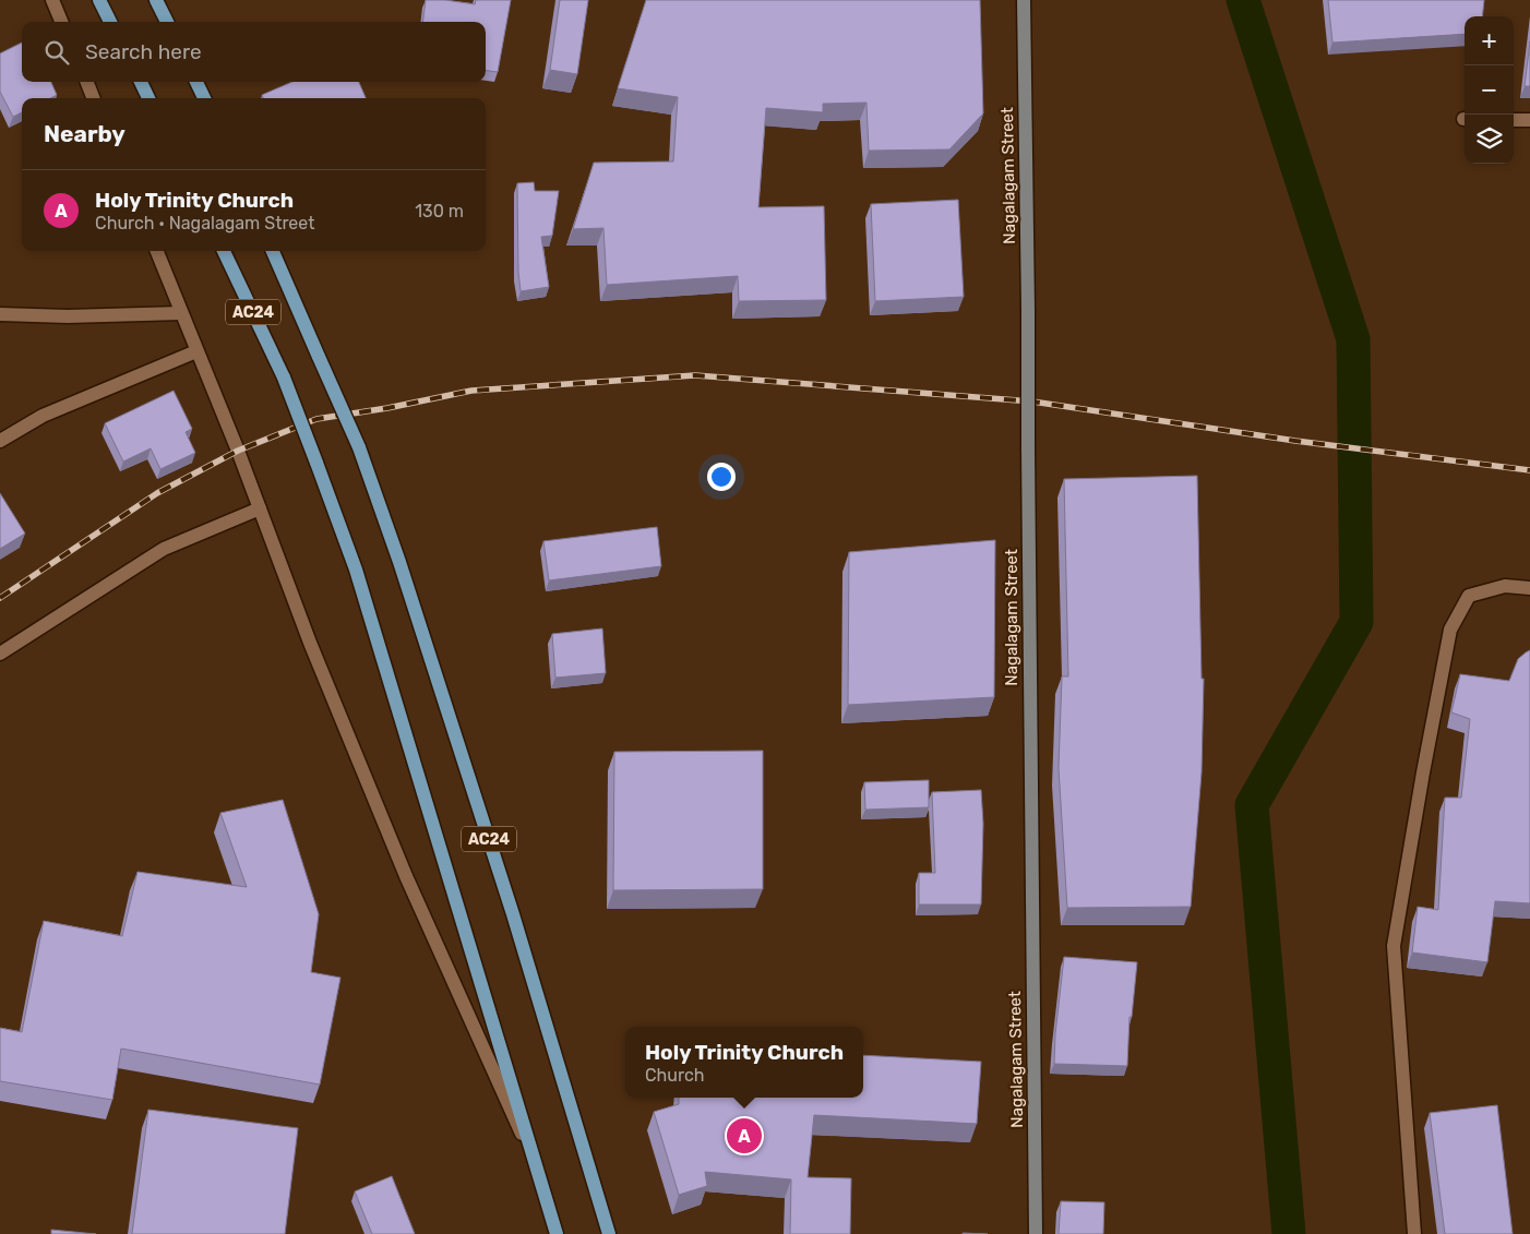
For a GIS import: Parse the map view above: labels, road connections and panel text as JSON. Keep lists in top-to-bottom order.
{
  "streets": {
    "main road": ["AC24"],
    "street": ["Nagalagam Street"]
  },
  "page": {
    "map_buttons": ["+", "−"],
    "search": "Search here",
    "heading": "Nearby",
    "list": [
      {
        "mark": "A",
        "name": "Holy Trinity Church",
        "note": "Church · Nagalagam Street",
        "value": "130 m"
      }
    ],
    "popup": ["Holy Trinity Church", "Church"],
    "pins": "A"
  }
}
